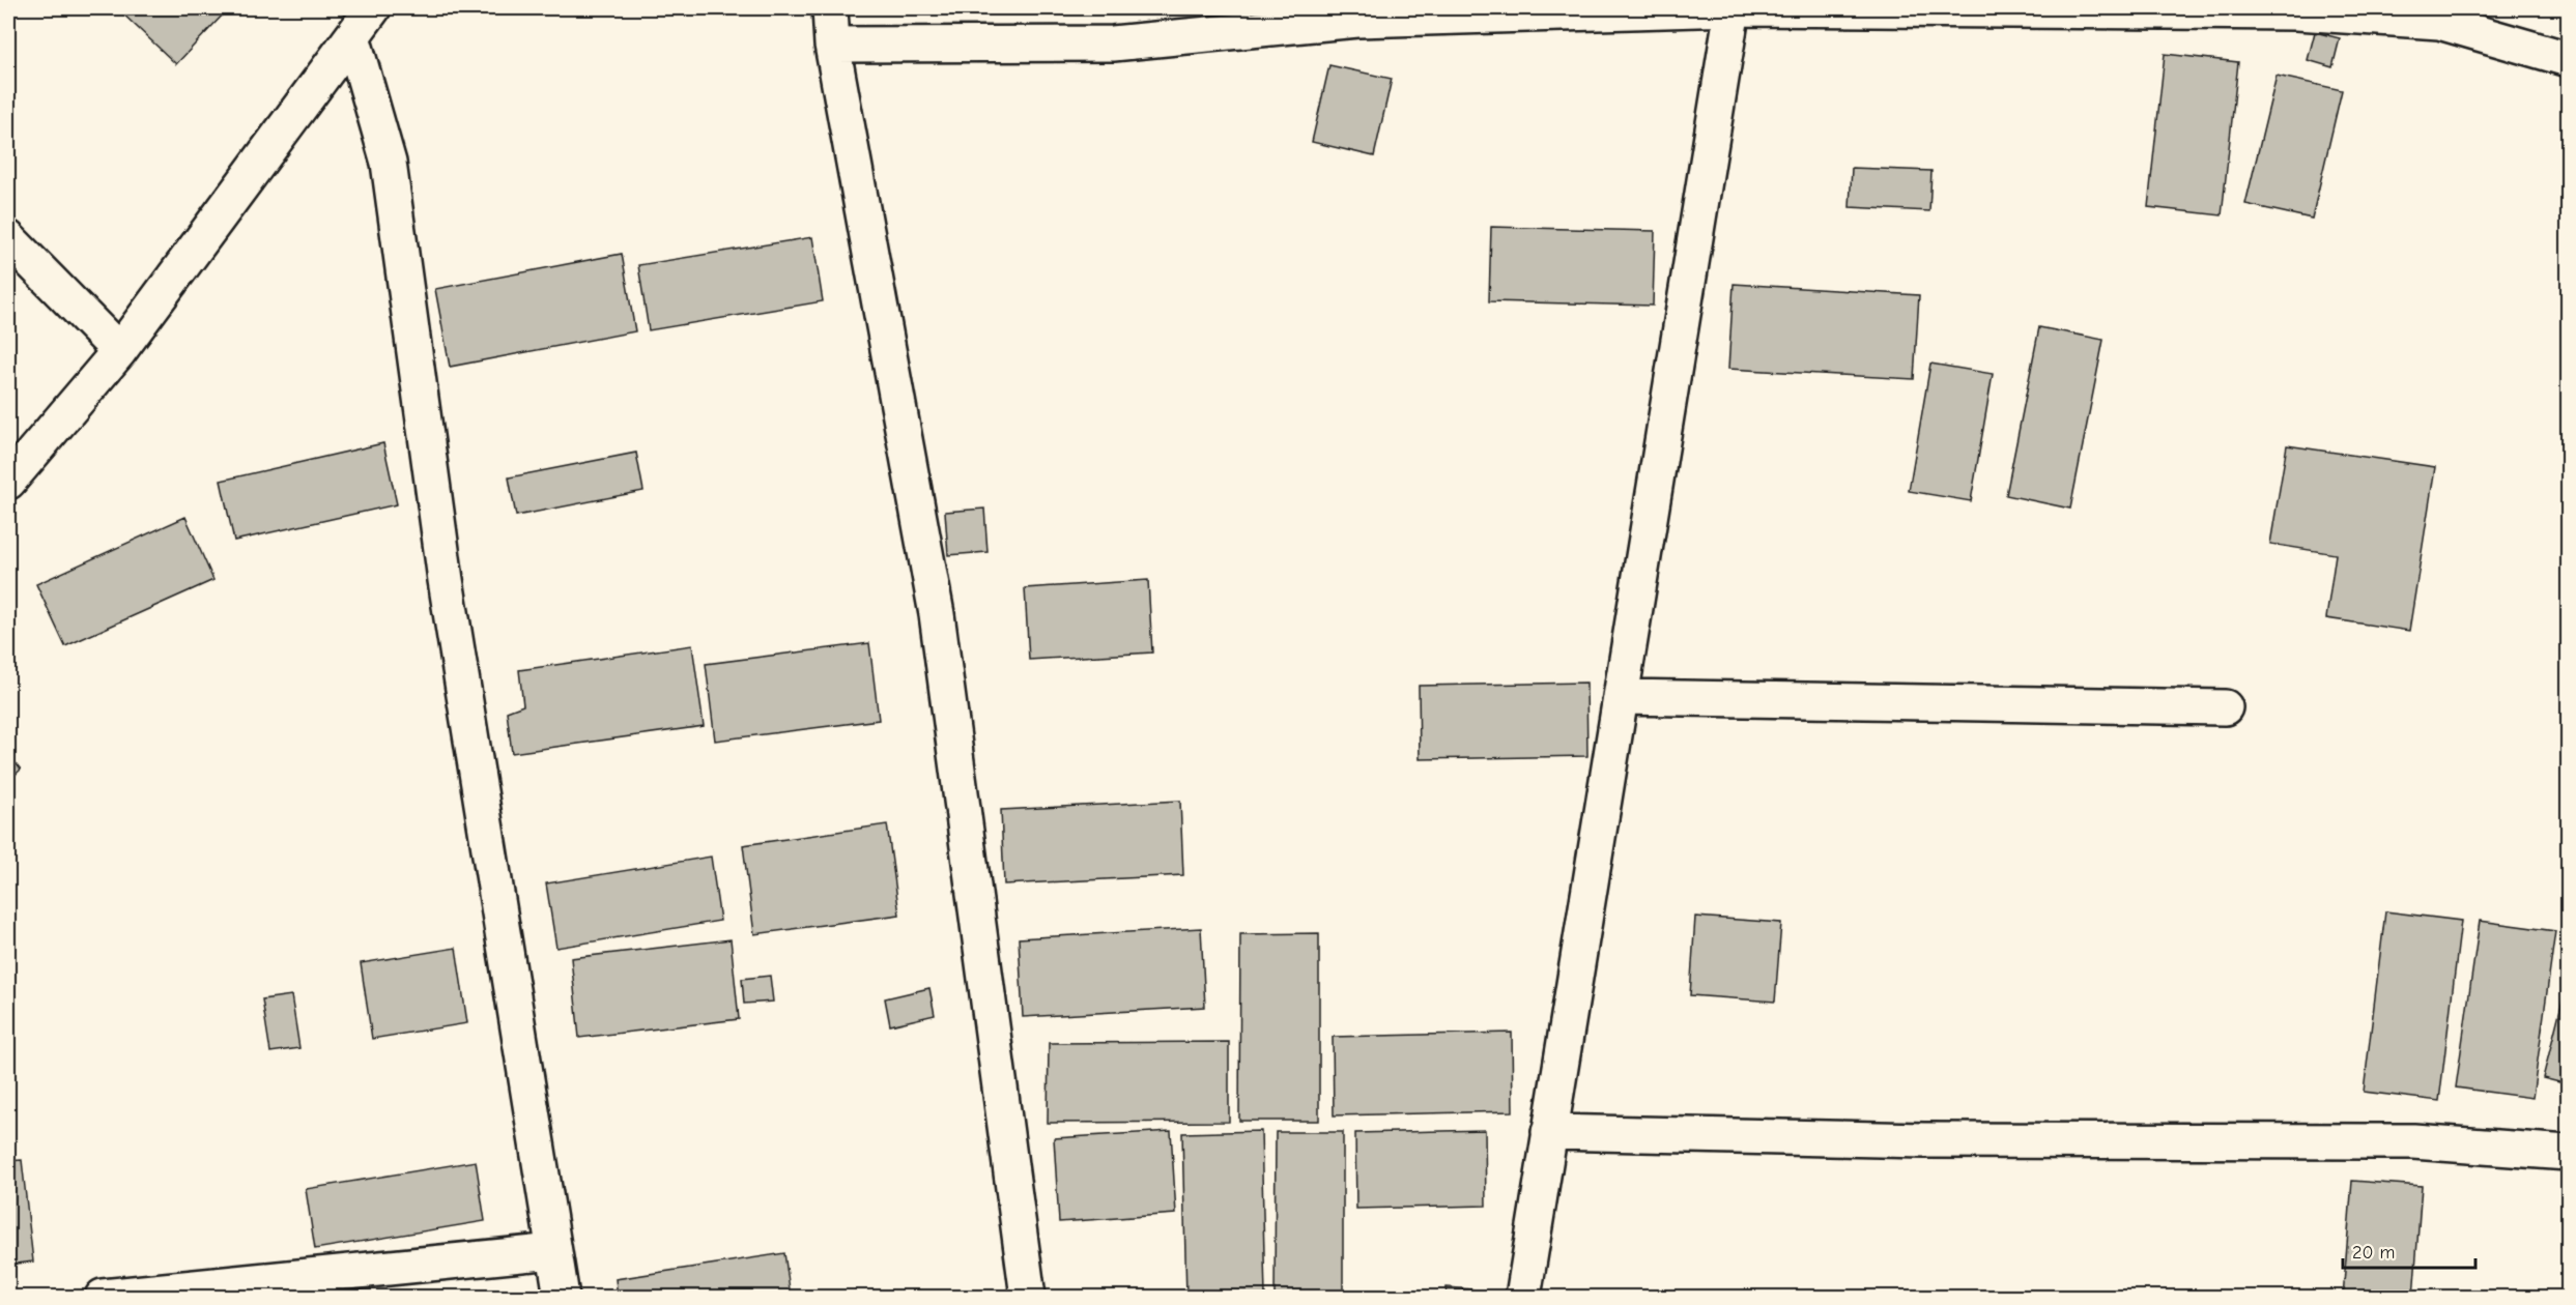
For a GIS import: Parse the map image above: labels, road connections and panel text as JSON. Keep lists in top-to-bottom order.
{
  "scale_bar": "20 m"
}
